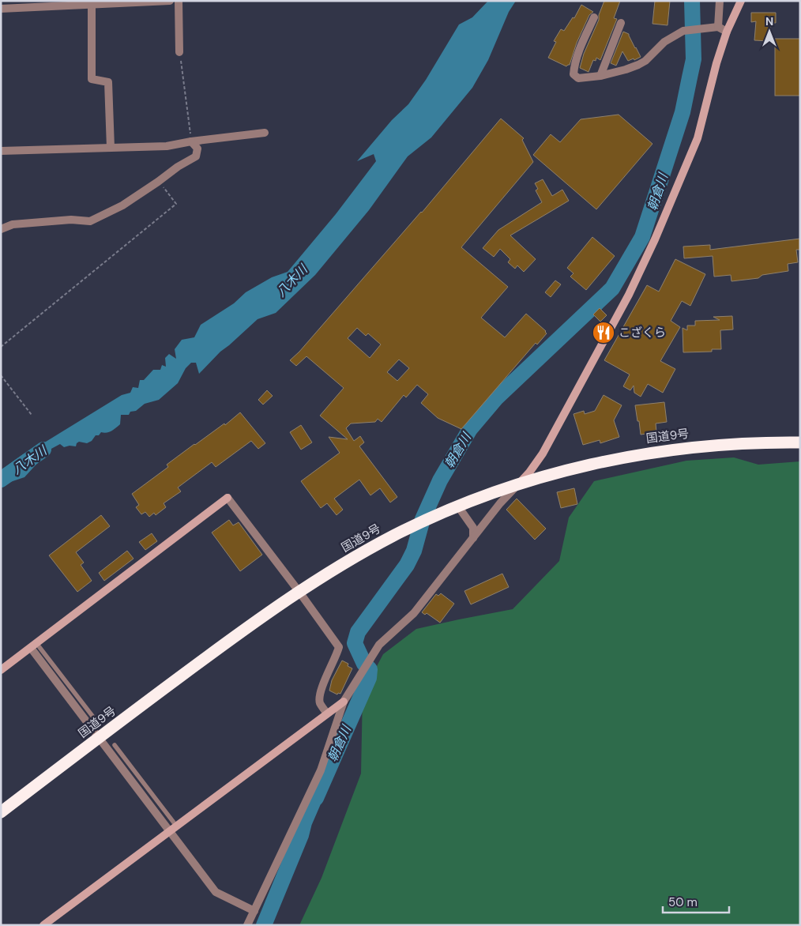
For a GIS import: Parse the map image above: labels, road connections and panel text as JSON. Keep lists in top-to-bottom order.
{
  "streets": {
    "highway": ["国道9号"]
  },
  "water": ["朝倉川", "八木川"],
  "places": {
    "restaurant": ["こざくら"]
  },
  "scale_bar": "50 m",
  "north": "top"
}
